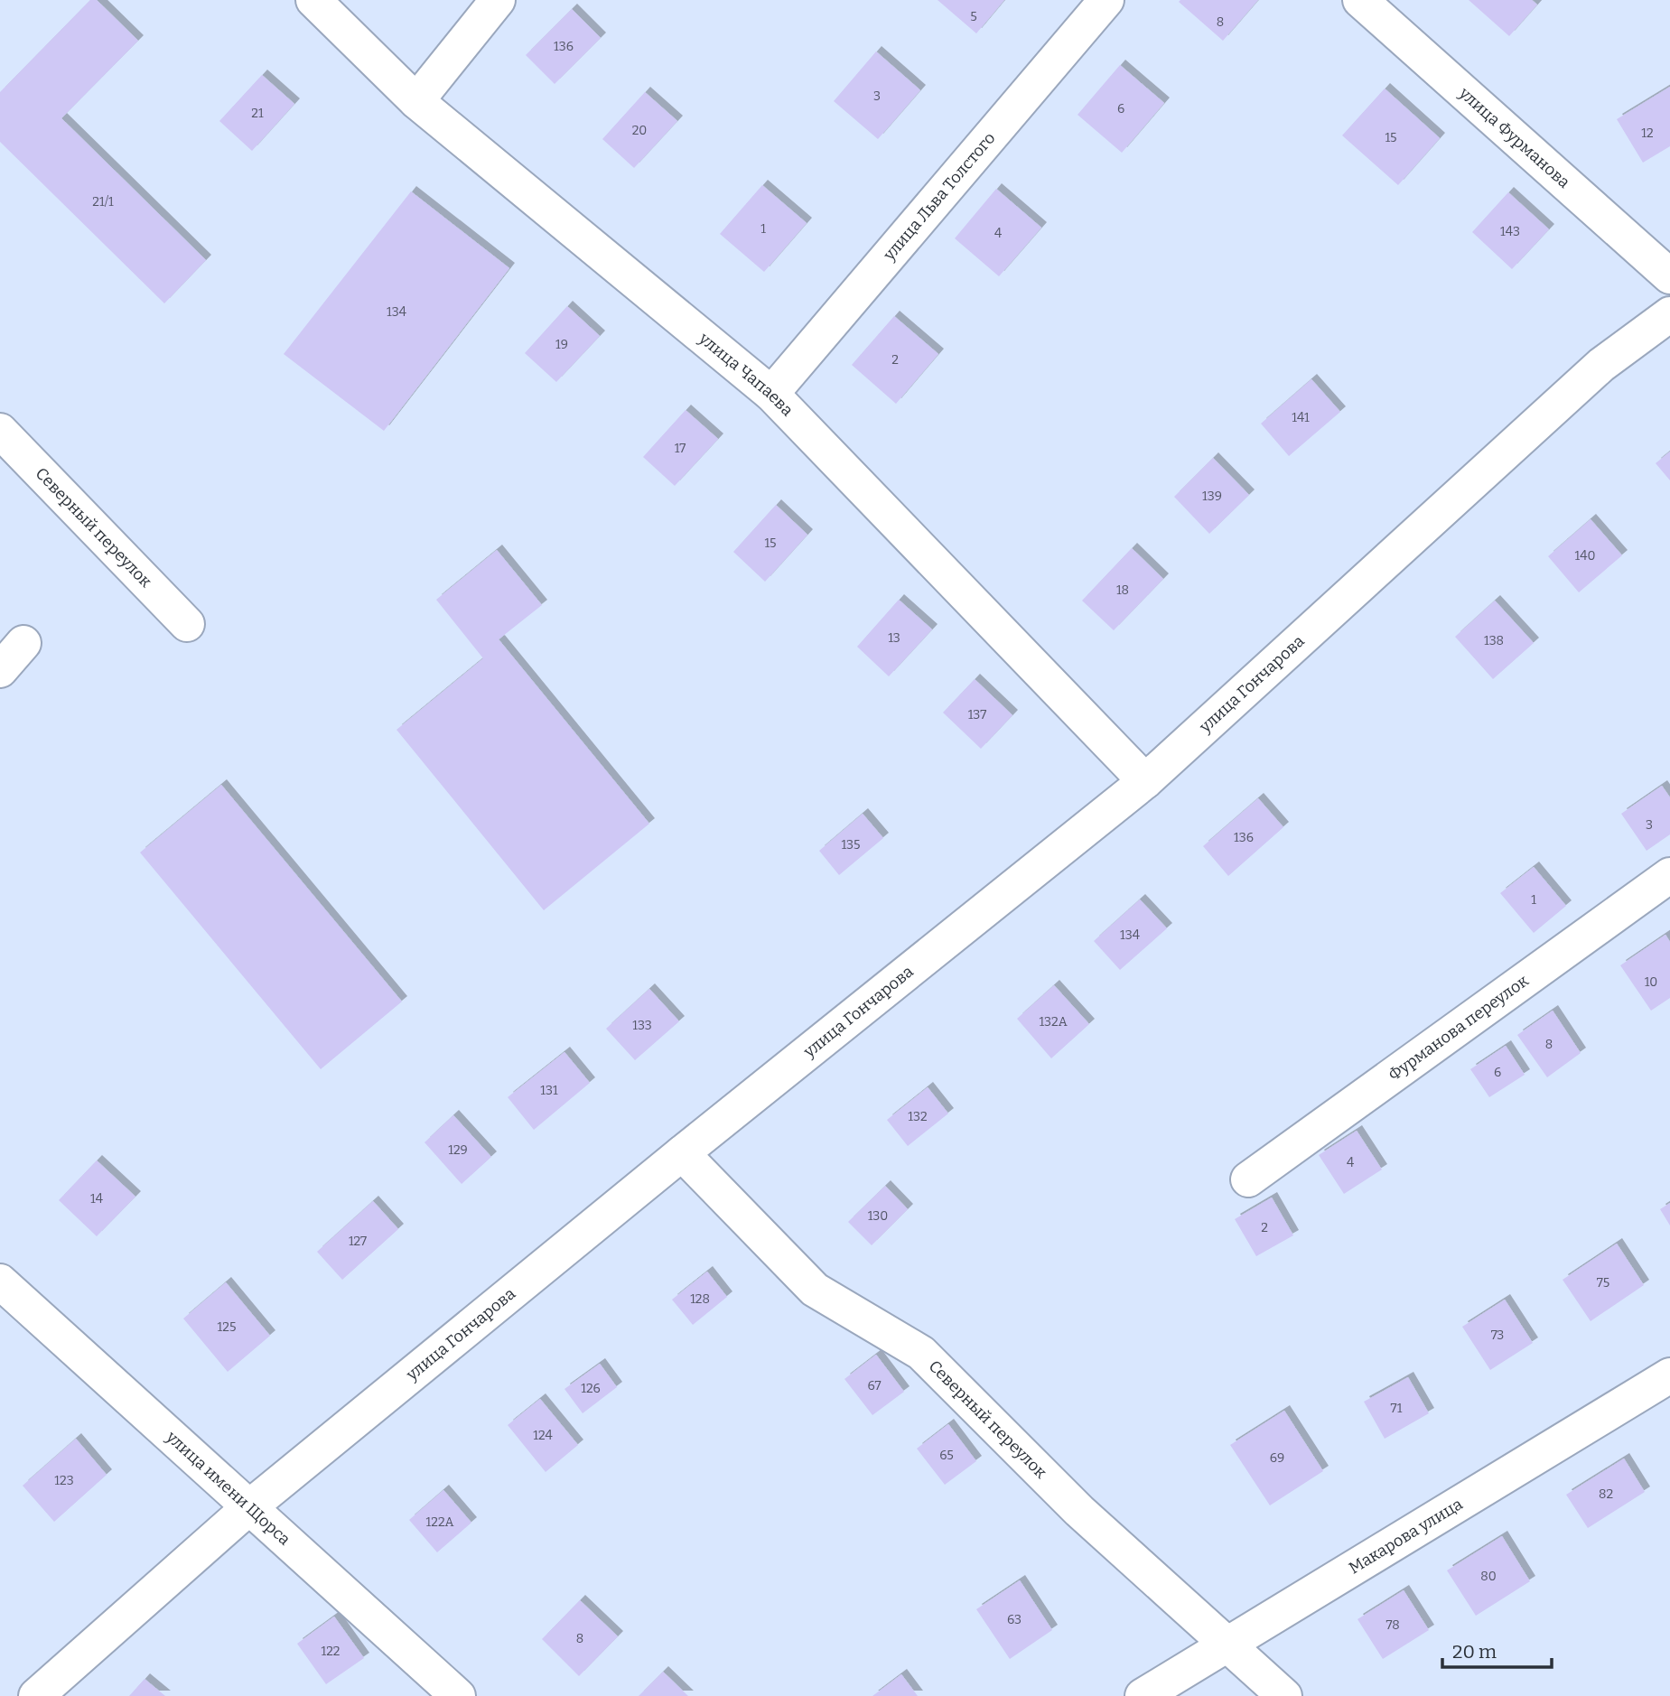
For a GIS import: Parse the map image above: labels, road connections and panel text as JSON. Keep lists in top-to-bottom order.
{
  "streets": {
    "street": [
      "улица Фурманова",
      "улица Льва Толстого",
      "улица Чапаева",
      "Северный переулок",
      "улица Гончарова",
      "Фурманова переулок",
      "улица имени Щорса",
      "Макарова улица"
    ]
  },
  "crossings": [
    ["улица Льва Толстого", "улица Чапаева"],
    ["улица Чапаева", "улица Гончарова"],
    ["Северный переулок", "улица Гончарова"],
    ["Северный переулок", "Макарова улица"],
    ["улица Гончарова", "улица имени Щорса"]
  ],
  "house_numbers": [
    "5",
    "8",
    "136",
    "3",
    "6",
    "21",
    "20",
    "12",
    "15",
    "21/1",
    "1",
    "143",
    "4",
    "134",
    "19",
    "2",
    "141",
    "17",
    "139",
    "15",
    "140",
    "18",
    "13",
    "138",
    "137",
    "3",
    "136",
    "135",
    "1",
    "134",
    "10",
    "132А",
    "133",
    "8",
    "6",
    "131",
    "132",
    "129",
    "4",
    "14",
    "130",
    "2",
    "127",
    "75",
    "128",
    "125",
    "73",
    "67",
    "126",
    "71",
    "124",
    "65",
    "69",
    "123",
    "82",
    "122А",
    "80",
    "63",
    "78",
    "8",
    "122"
  ],
  "scale_bar": "20 m"
}
